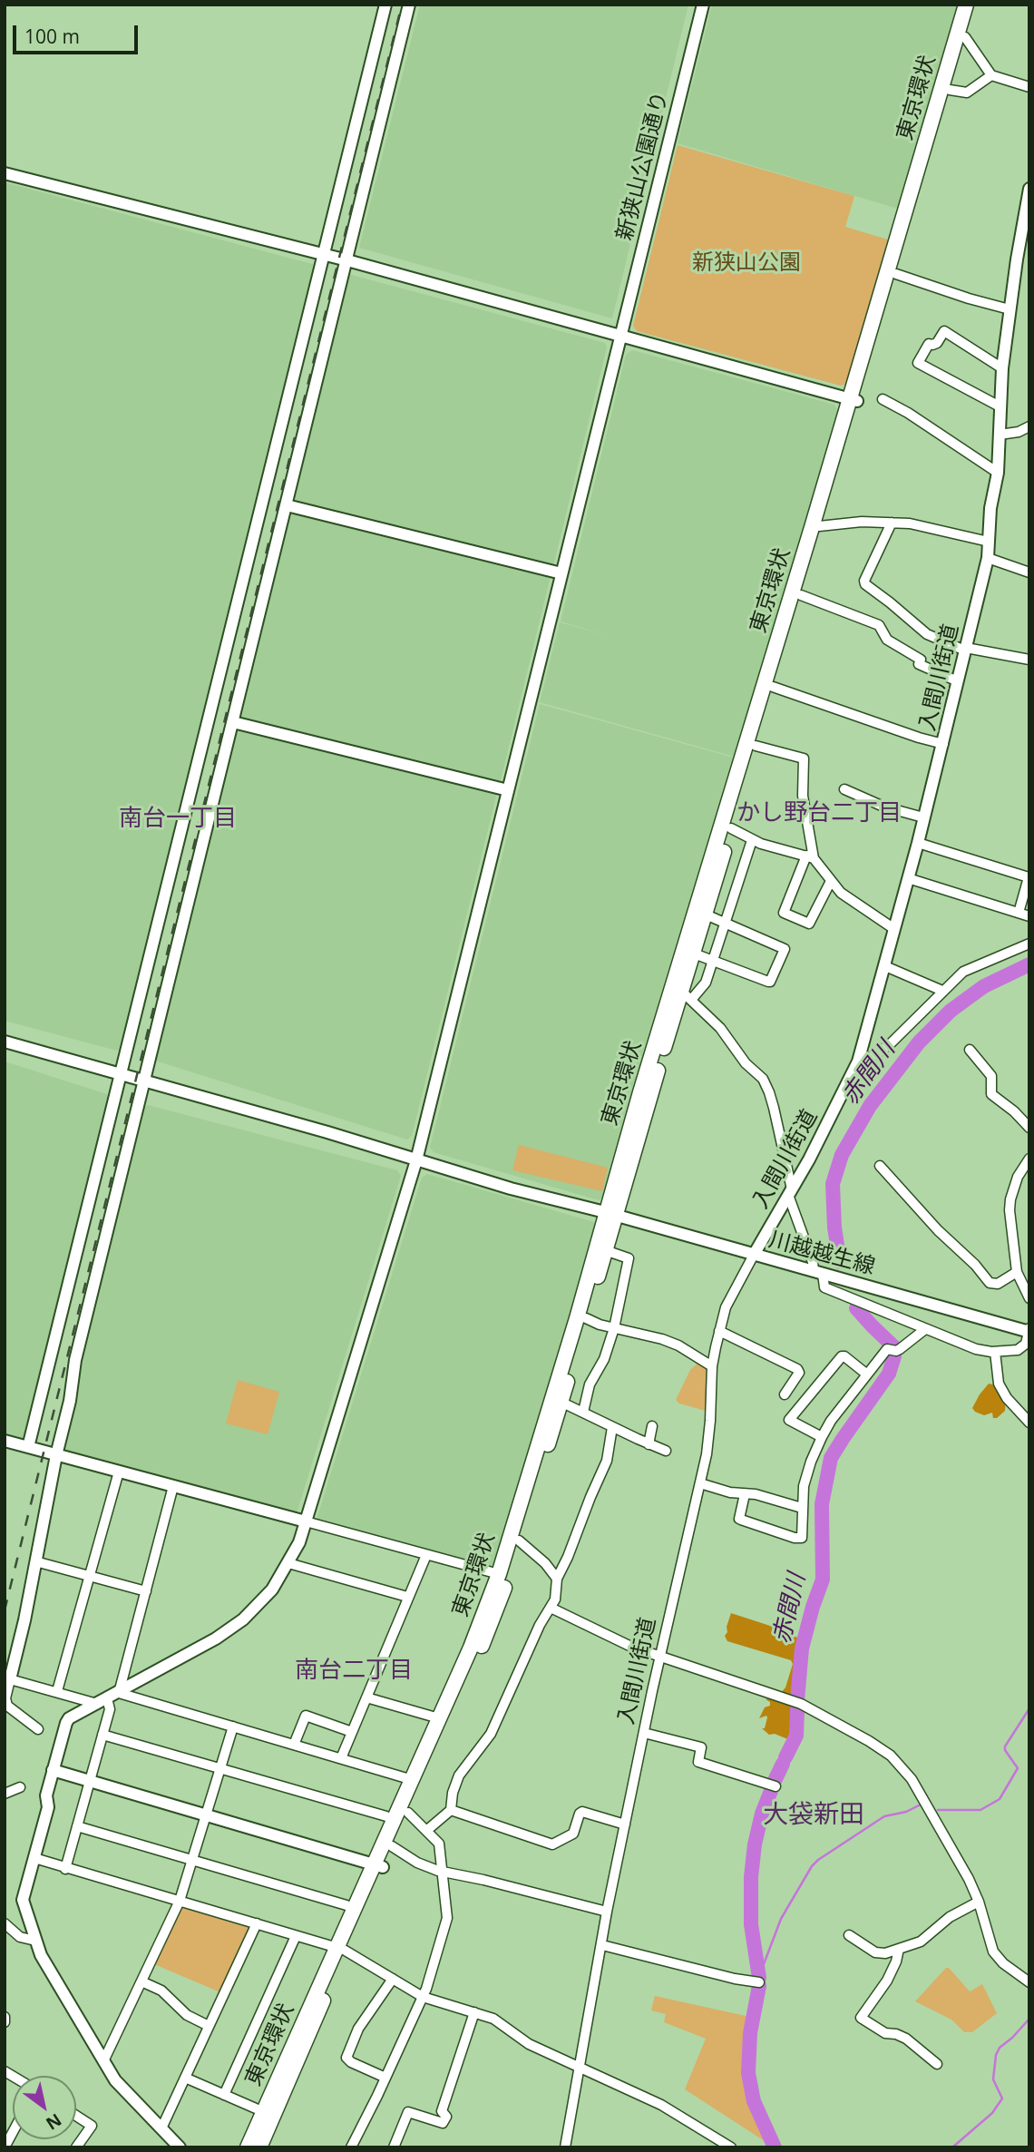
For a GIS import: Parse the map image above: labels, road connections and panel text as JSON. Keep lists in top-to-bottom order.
{
  "streets": {
    "highway": ["東京環状"],
    "street": ["新狭山公園通り", "入間川街道", "川越越生線"]
  },
  "crossings": [
    ["東京環状", "川越越生線"],
    ["新狭山公園通り", "川越越生線"],
    ["入間川街道", "川越越生線"]
  ],
  "districts": [
    "かし野台二丁目",
    "南台一丁目",
    "南台二丁目",
    "大袋新田"
  ],
  "water": ["赤間川"],
  "parks": ["新狭山公園"],
  "scale_bar": "100 m",
  "north": "bottom right"
}
